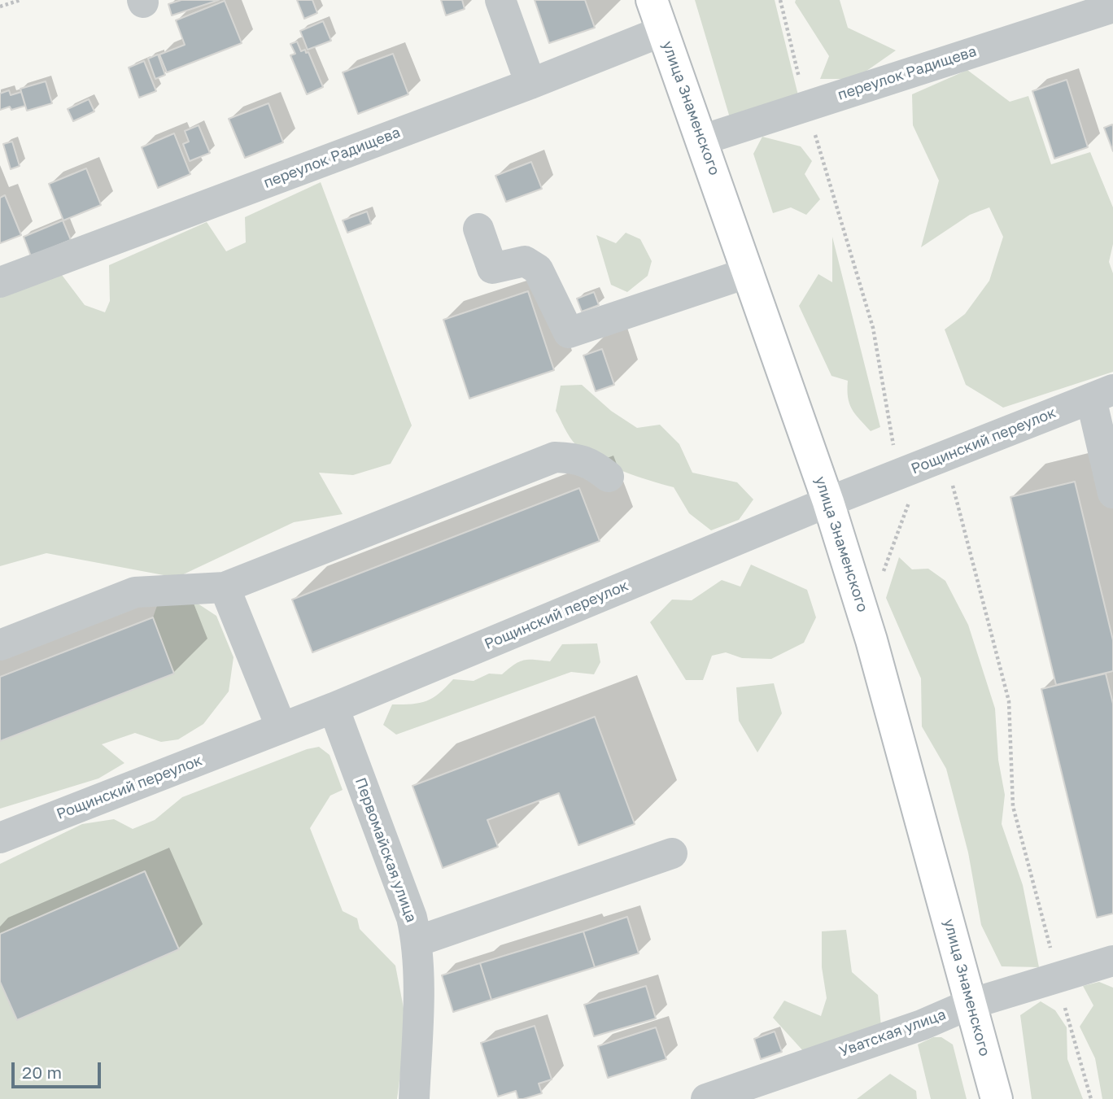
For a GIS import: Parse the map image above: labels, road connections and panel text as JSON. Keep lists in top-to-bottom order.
{
  "streets": {
    "main road": ["улица Знаменского"],
    "street": [
      "переулок Радищева",
      "Рощинский переулок",
      "Первомайская улица",
      "Уватская улица"
    ]
  },
  "crossings": [
    ["переулок Радищева", "улица Знаменского"],
    ["улица Знаменского", "Рощинский переулок"],
    ["улица Знаменского", "Уватская улица"],
    ["Рощинский переулок", "Первомайская улица"]
  ],
  "scale_bar": "20 m"
}
